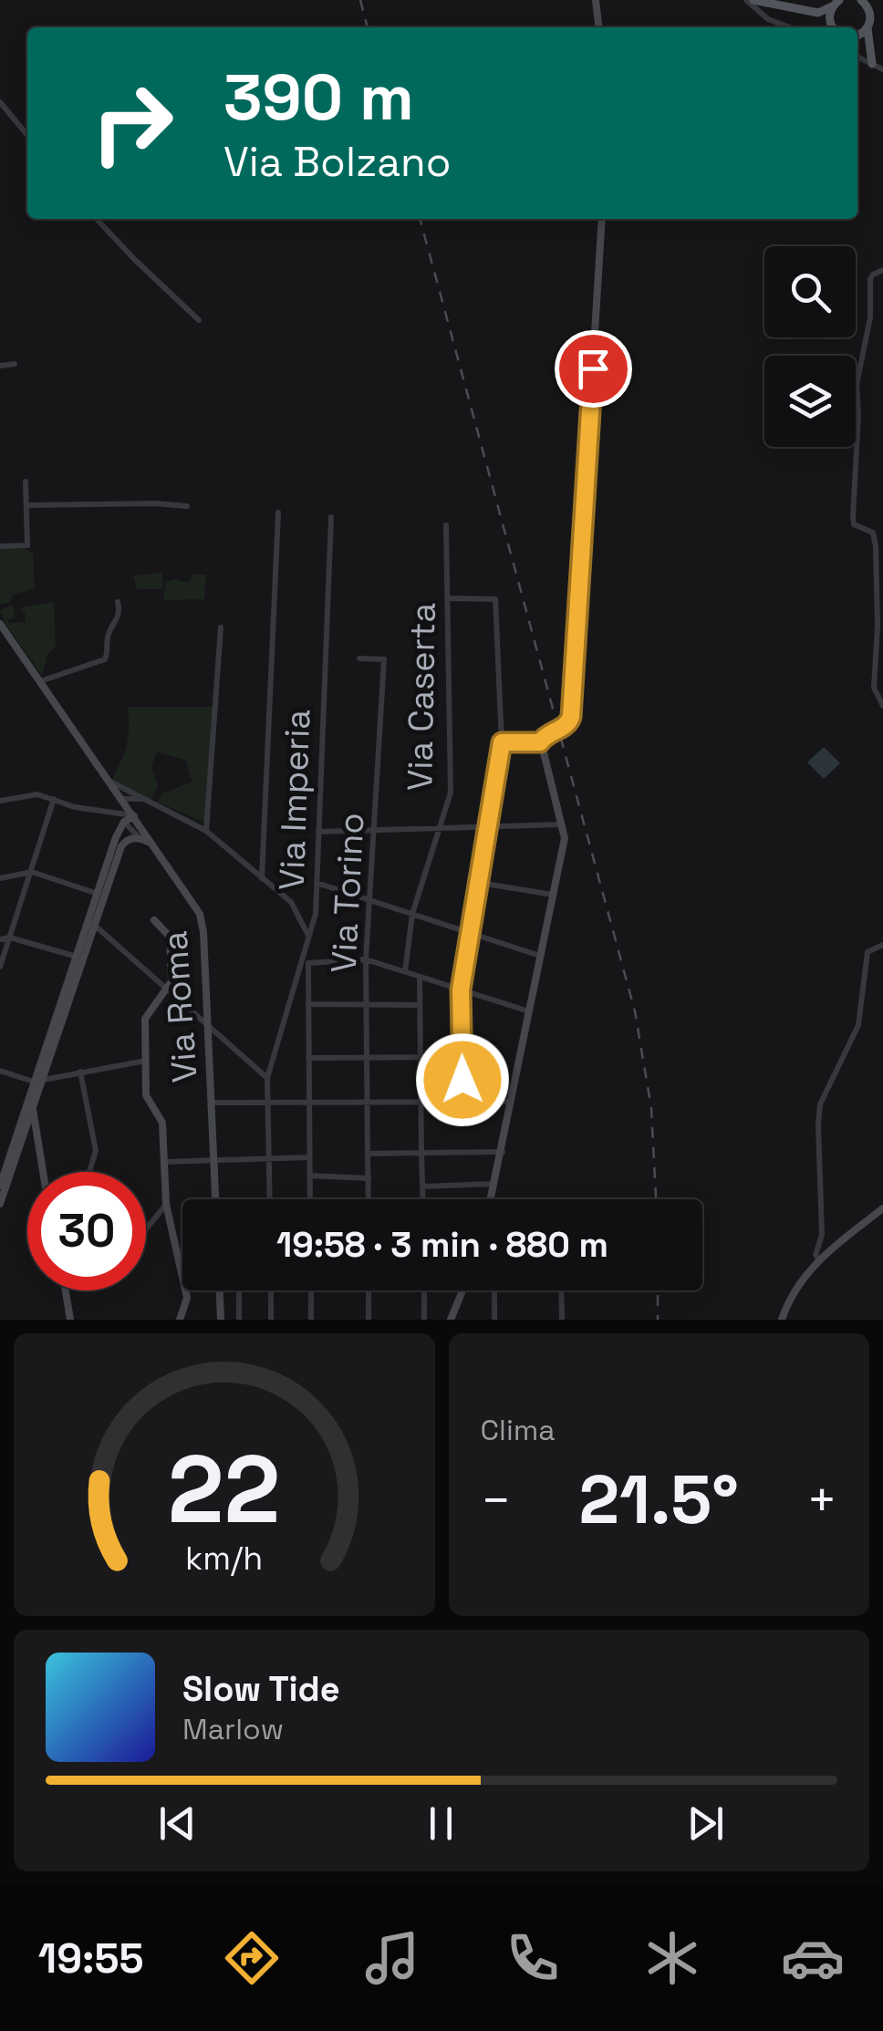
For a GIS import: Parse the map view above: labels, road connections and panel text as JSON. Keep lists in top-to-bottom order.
{
  "streets": {
    "street": [
      "Via Caserta",
      "Via Imperia",
      "Via Torino",
      "Via Roma"
    ]
  },
  "page": {
    "turn": ["390 m", "Via Bolzano"],
    "limit": "30",
    "trip": "19:58 · 3 min · 880 m",
    "tile": "Clima",
    "heat": ["−", "21.5°", "+"],
    "song": ["Slow Tide", "Marlow"],
    "tabs": "19:55",
    "gauge": ["22", "km/h"]
  }
}
